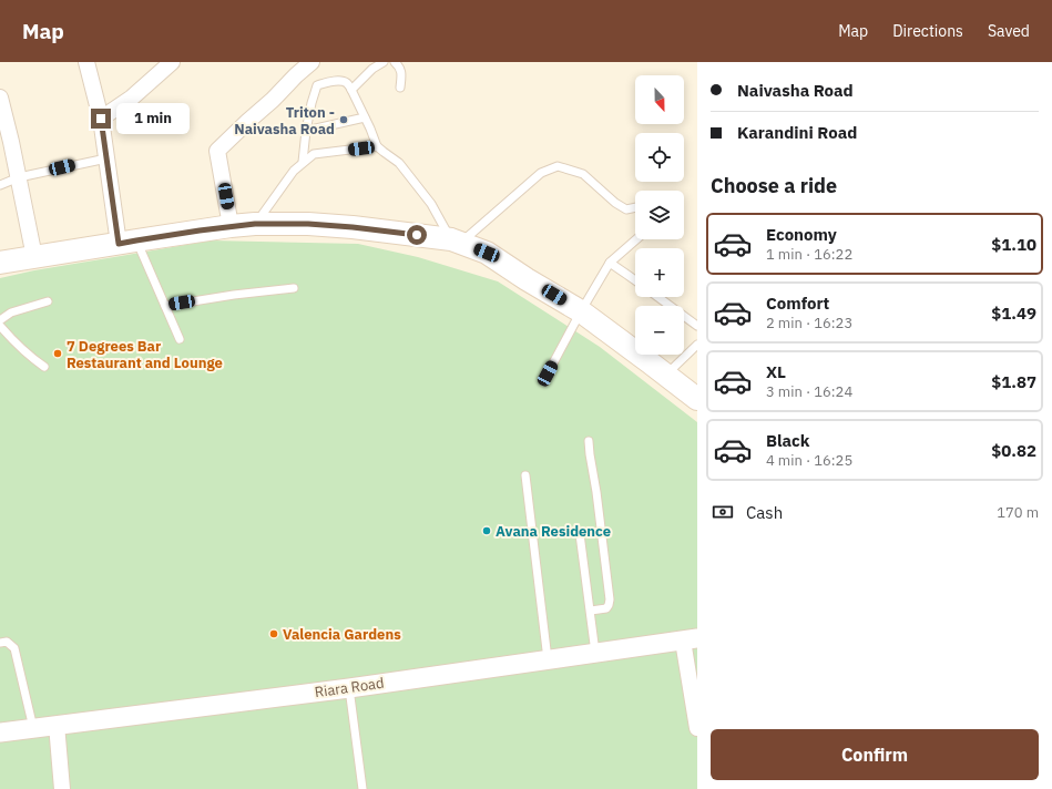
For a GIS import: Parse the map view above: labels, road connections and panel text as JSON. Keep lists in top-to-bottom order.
{
  "streets": {
    "street": ["Riara Road"]
  },
  "places": [
    "Triton - Naivasha Road",
    "7 Degrees Bar Restaurant and Lounge",
    "Avana Residence",
    "Valencia Gardens"
  ],
  "north": "bottom",
  "page": {
    "header": "Map",
    "nav": ["Map", "Directions", "Saved"],
    "banner": ["Naivasha Road", "Karandini Road"],
    "map_buttons": ["+", "−"],
    "bubble": "1 min",
    "heading": "Choose a ride",
    "list": [
      {
        "name": "Economy",
        "note": "1 min · 16:22",
        "value": "$1.10"
      },
      {
        "name": "Comfort",
        "note": "2 min · 16:23",
        "value": "$1.49"
      },
      {
        "name": "XL",
        "note": "3 min · 16:24",
        "value": "$1.87"
      },
      {
        "name": "Black",
        "note": "4 min · 16:25",
        "value": "$0.82"
      }
    ],
    "pay": ["Cash", "170 m"],
    "buttons": "Confirm"
  }
}
